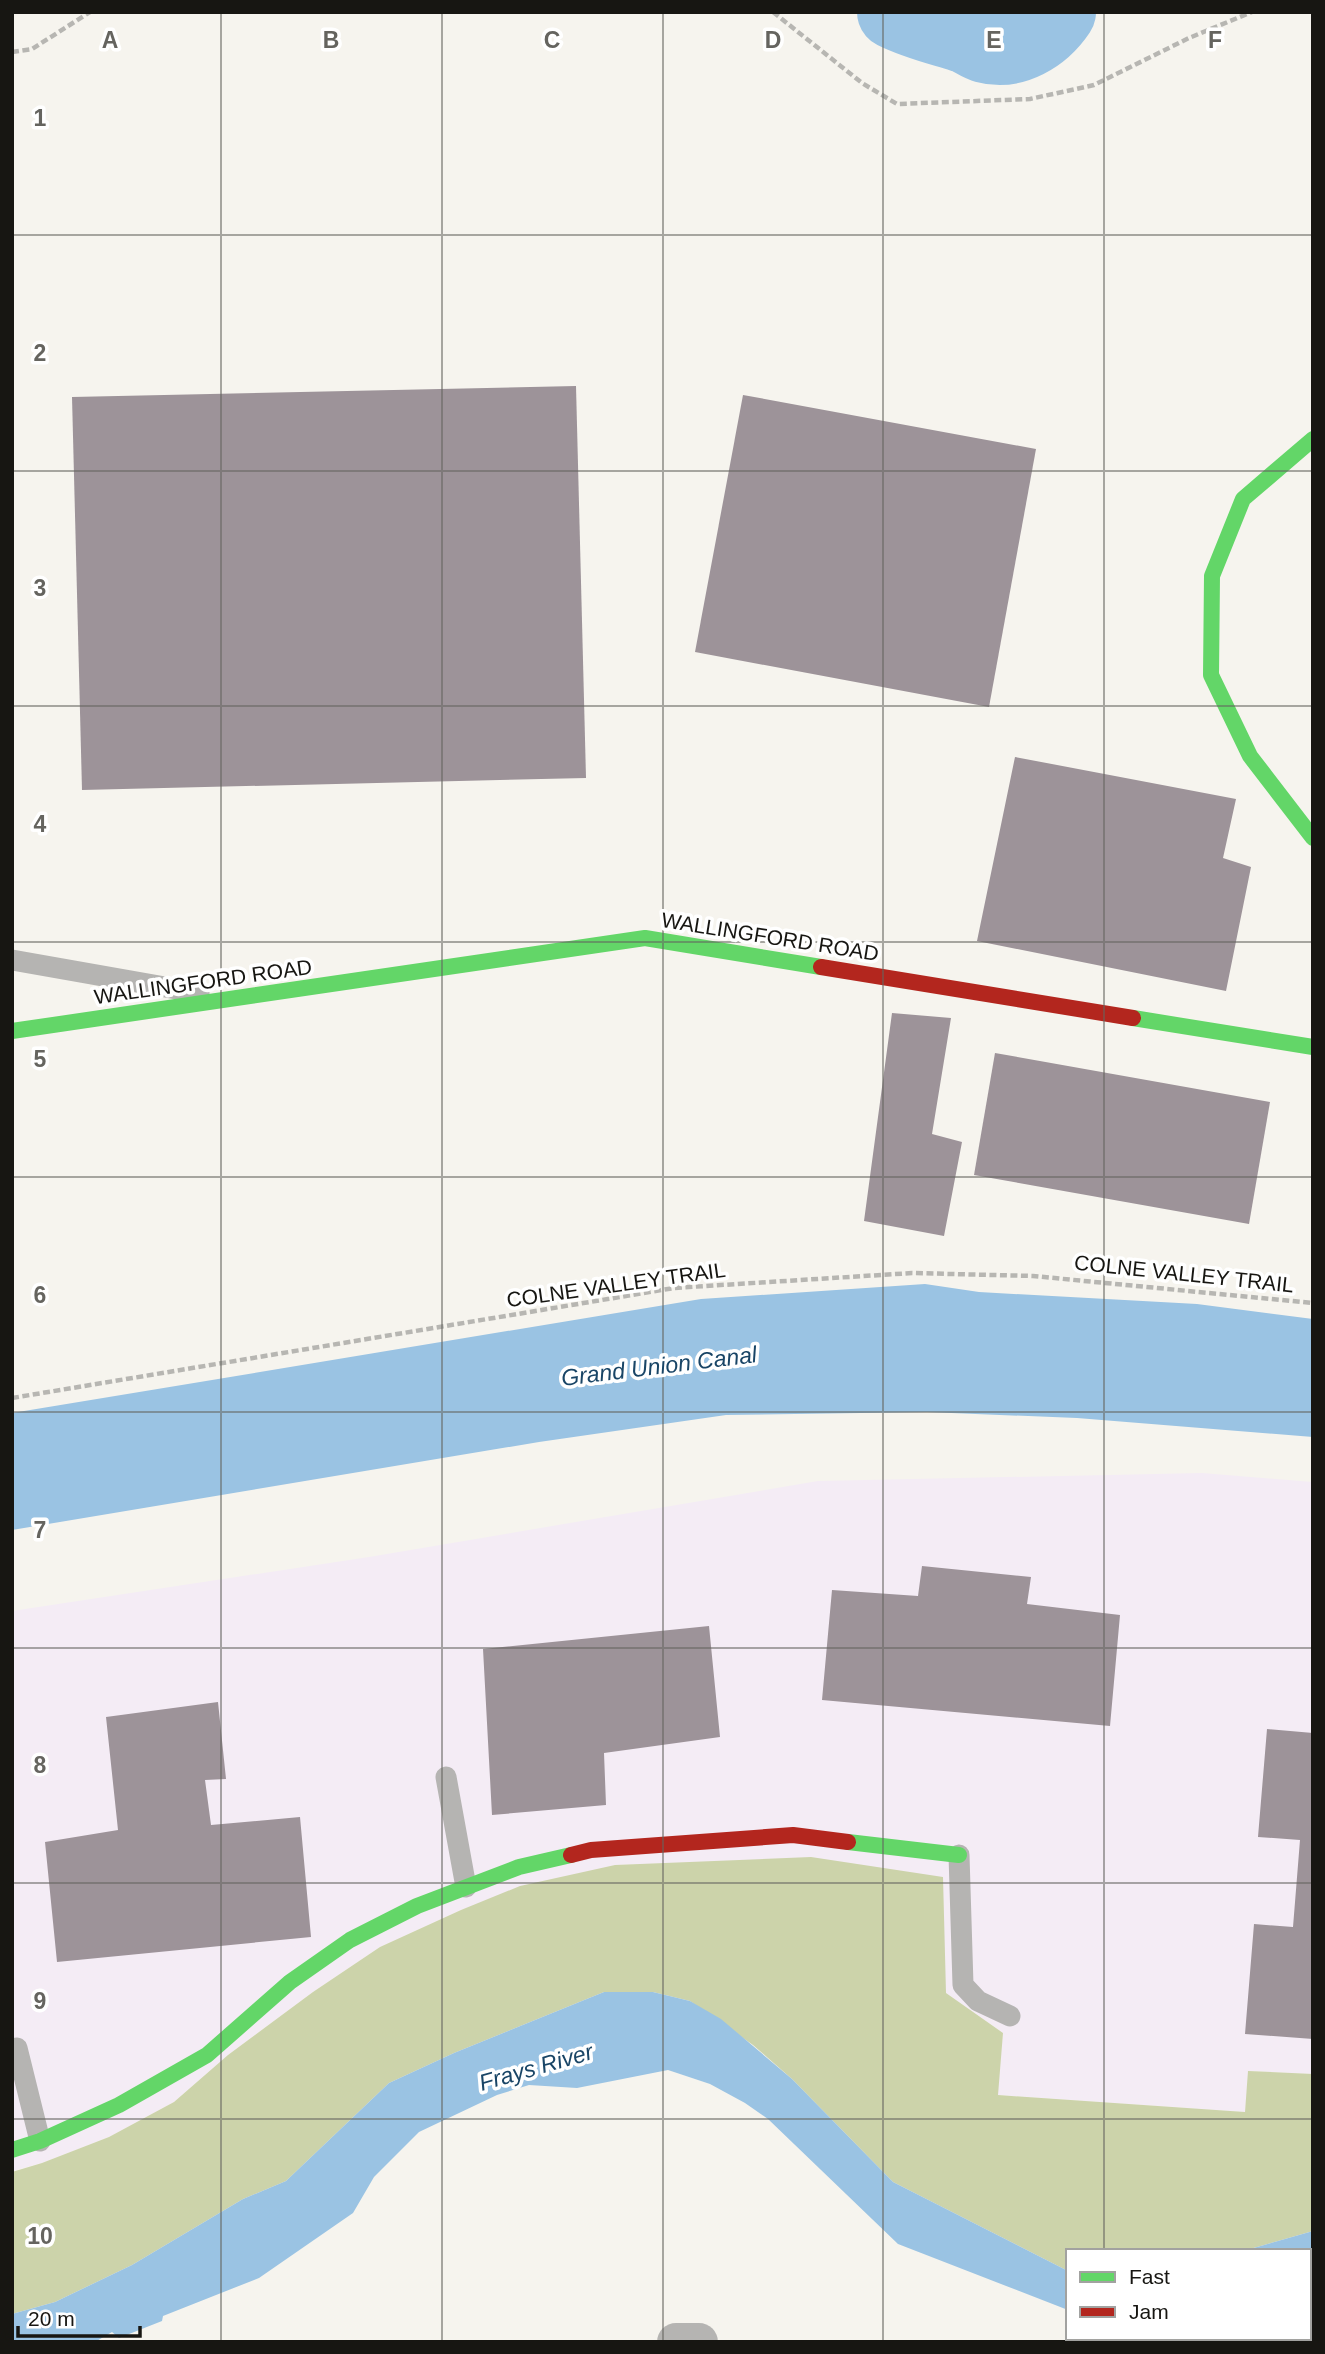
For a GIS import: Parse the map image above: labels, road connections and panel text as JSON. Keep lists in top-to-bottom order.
{
  "streets": {
    "street": ["WALLINGFORD ROAD"],
    "path": ["COLNE VALLEY TRAIL"]
  },
  "water": ["Grand Union Canal", "Frays River"],
  "legend": ["Fast", "Jam"],
  "scale_bar": "20 m",
  "grid": {
    "columns": [
      "A",
      "B",
      "C",
      "D",
      "E",
      "F"
    ],
    "rows": [
      "1",
      "2",
      "3",
      "4",
      "5",
      "6",
      "7",
      "8",
      "9",
      "10"
    ]
  }
}
